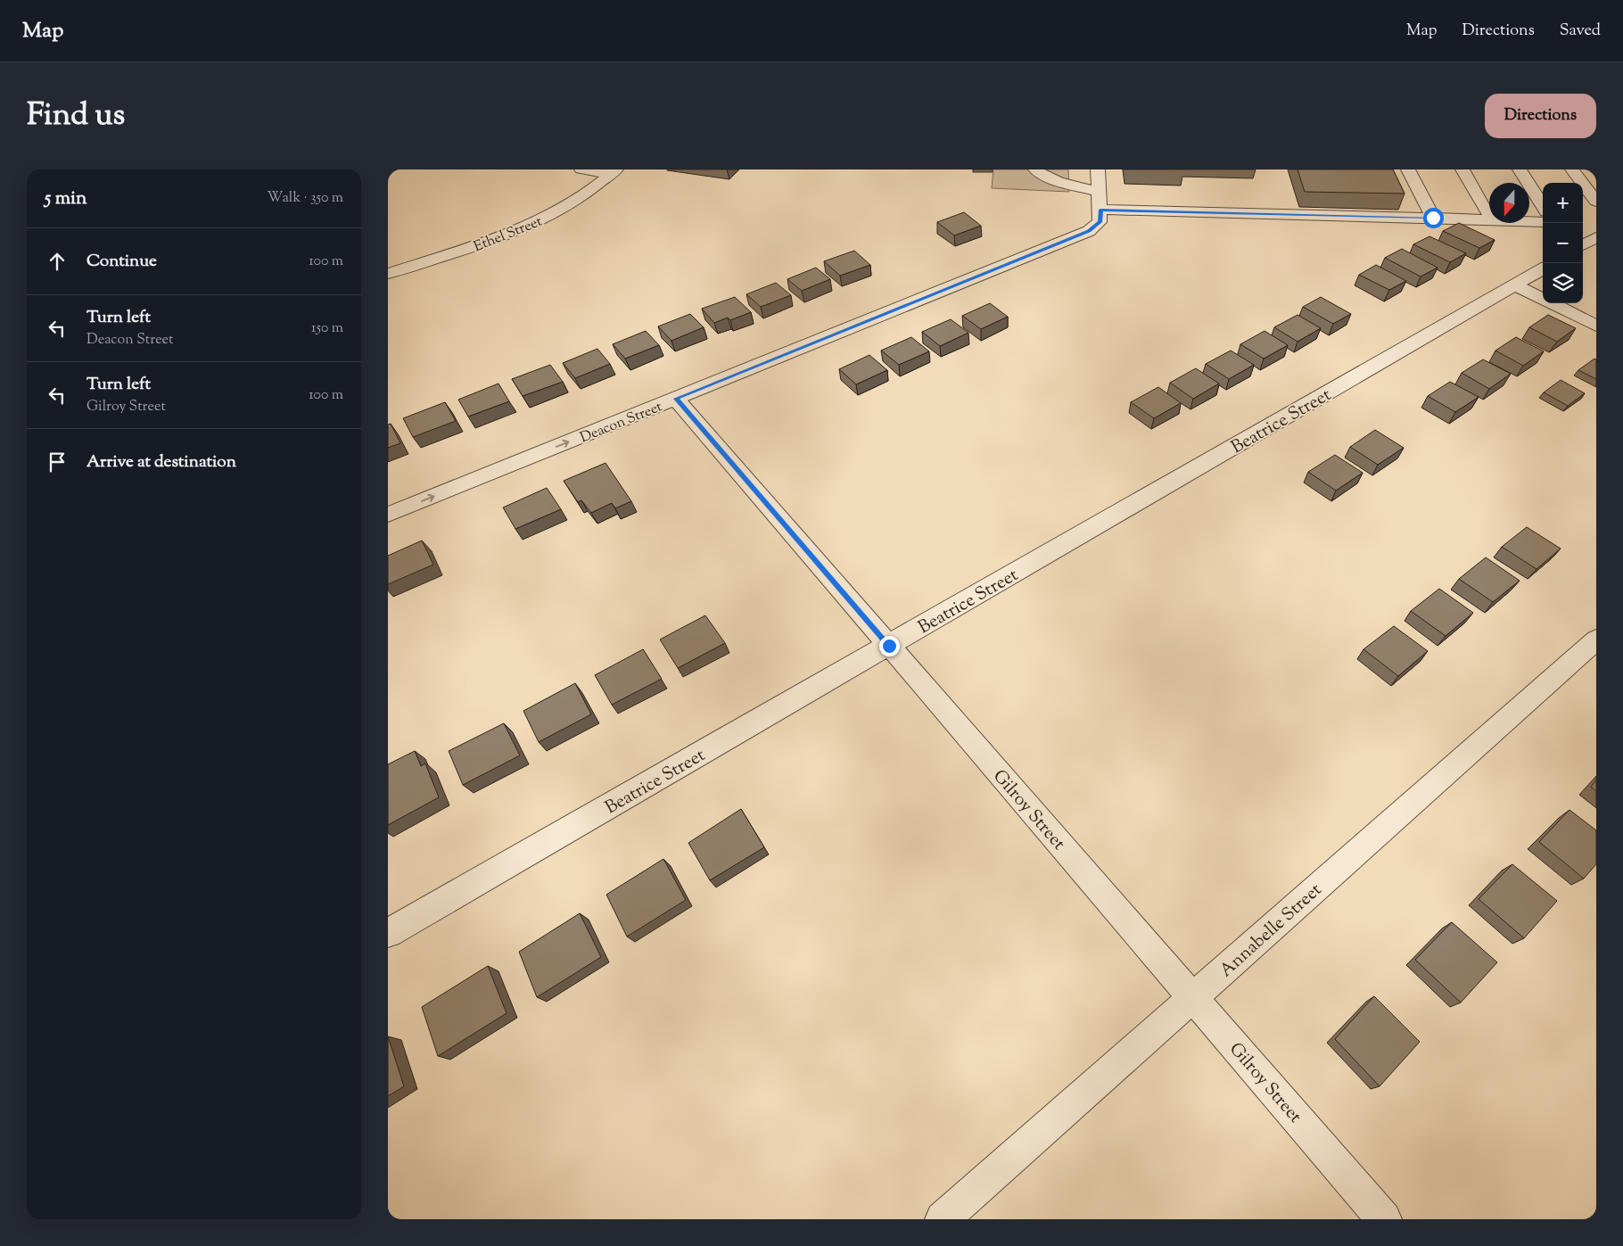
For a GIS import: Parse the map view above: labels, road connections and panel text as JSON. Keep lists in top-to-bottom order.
{
  "streets": {
    "street": [
      "Ethel Street",
      "Beatrice Street",
      "Deacon Street",
      "Gilroy Street",
      "Annabelle Street"
    ]
  },
  "crossings": [
    ["Beatrice Street", "Gilroy Street"],
    ["Deacon Street", "Gilroy Street"],
    ["Gilroy Street", "Annabelle Street"]
  ],
  "one_way": ["Deacon Street"],
  "north": "bottom",
  "page": {
    "header": "Map",
    "nav": ["Map", "Directions", "Saved"],
    "title": "Find us",
    "buttons": "Directions",
    "heading": ["5 min", "Walk · 350 m"],
    "map_buttons": ["+", "−"],
    "list": [
      ["Continue", "100 m"],
      ["Turn left", "Deacon Street", "150 m"],
      ["Turn left", "Gilroy Street", "100 m"],
      "Arrive at destination"
    ]
  }
}
